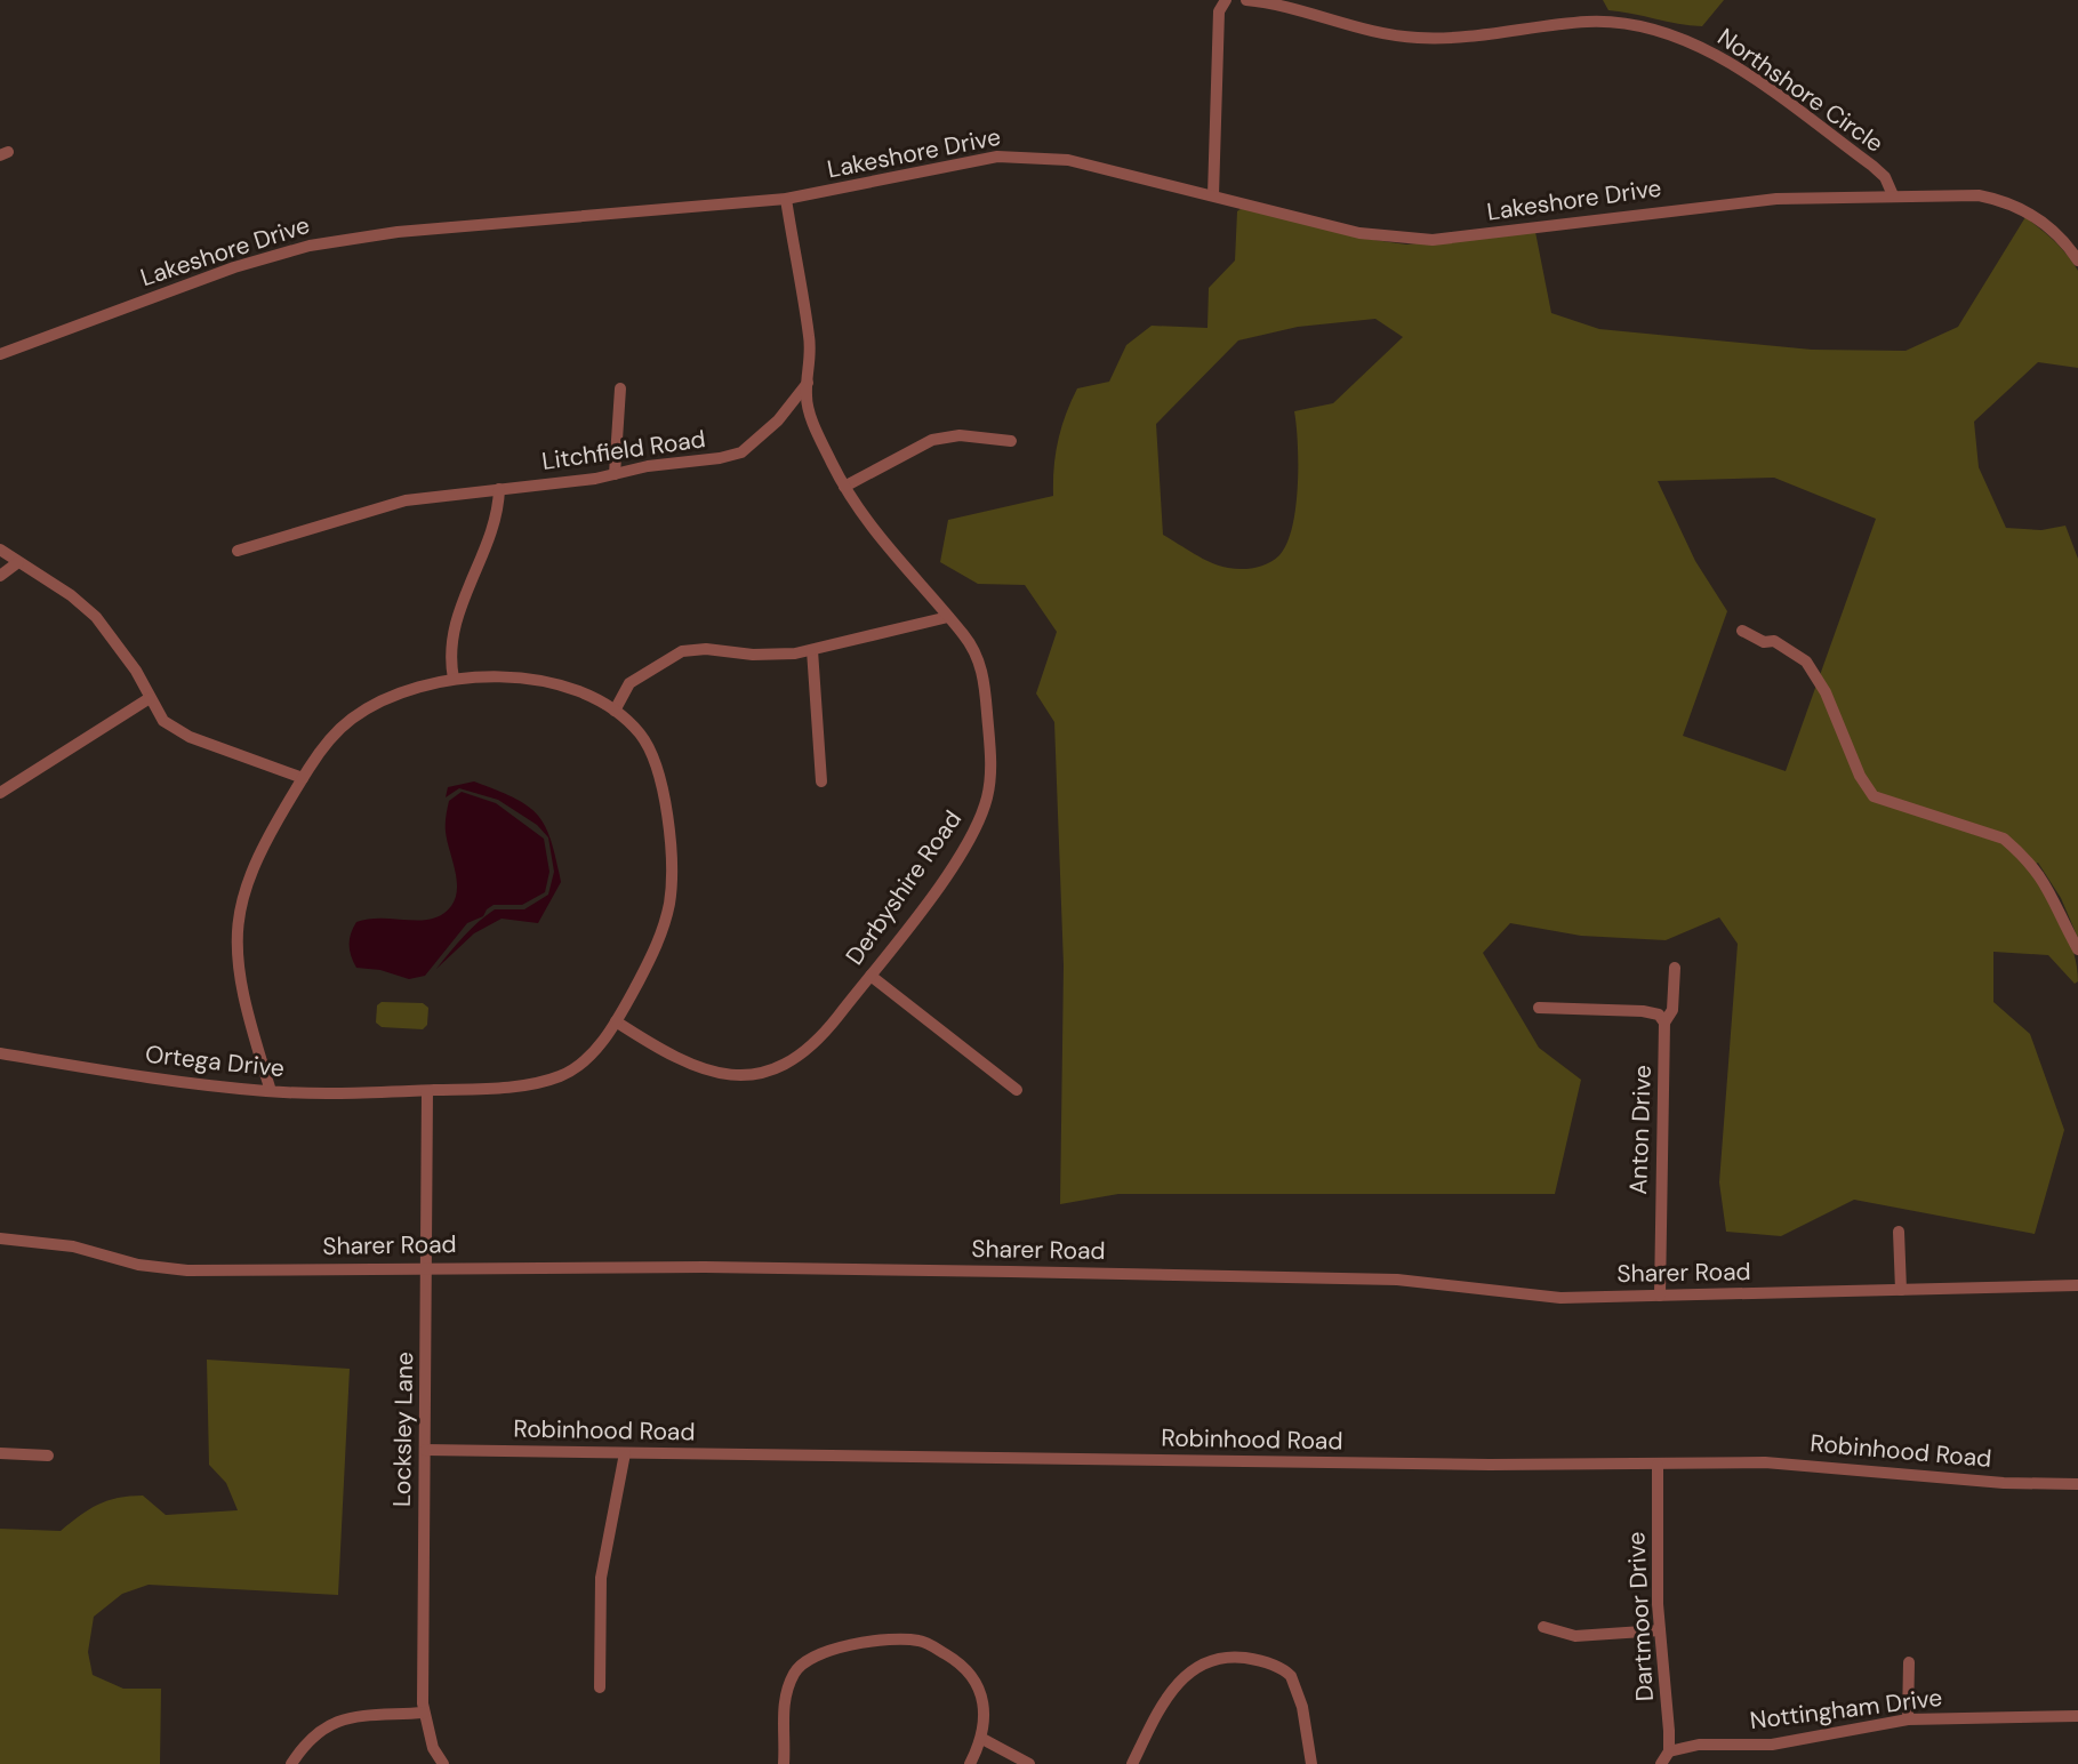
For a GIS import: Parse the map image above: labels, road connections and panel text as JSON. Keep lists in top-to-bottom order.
{
  "streets": {
    "street": [
      "Northshore Circle",
      "Lakeshore Drive",
      "Litchfield Road",
      "Derbyshire Road",
      "Ortega Drive",
      "Anton Drive",
      "Sharer Road",
      "Locksley Lane",
      "Robinhood Road",
      "Dartmoor Drive",
      "Nottingham Drive"
    ]
  },
  "crossings": [
    ["Northshore Circle", "Lakeshore Drive"],
    ["Litchfield Road", "Derbyshire Road"],
    ["Derbyshire Road", "Ortega Drive"],
    ["Ortega Drive", "Locksley Lane"],
    ["Anton Drive", "Sharer Road"],
    ["Sharer Road", "Locksley Lane"],
    ["Locksley Lane", "Robinhood Road"],
    ["Robinhood Road", "Dartmoor Drive"],
    ["Dartmoor Drive", "Nottingham Drive"]
  ]
}
